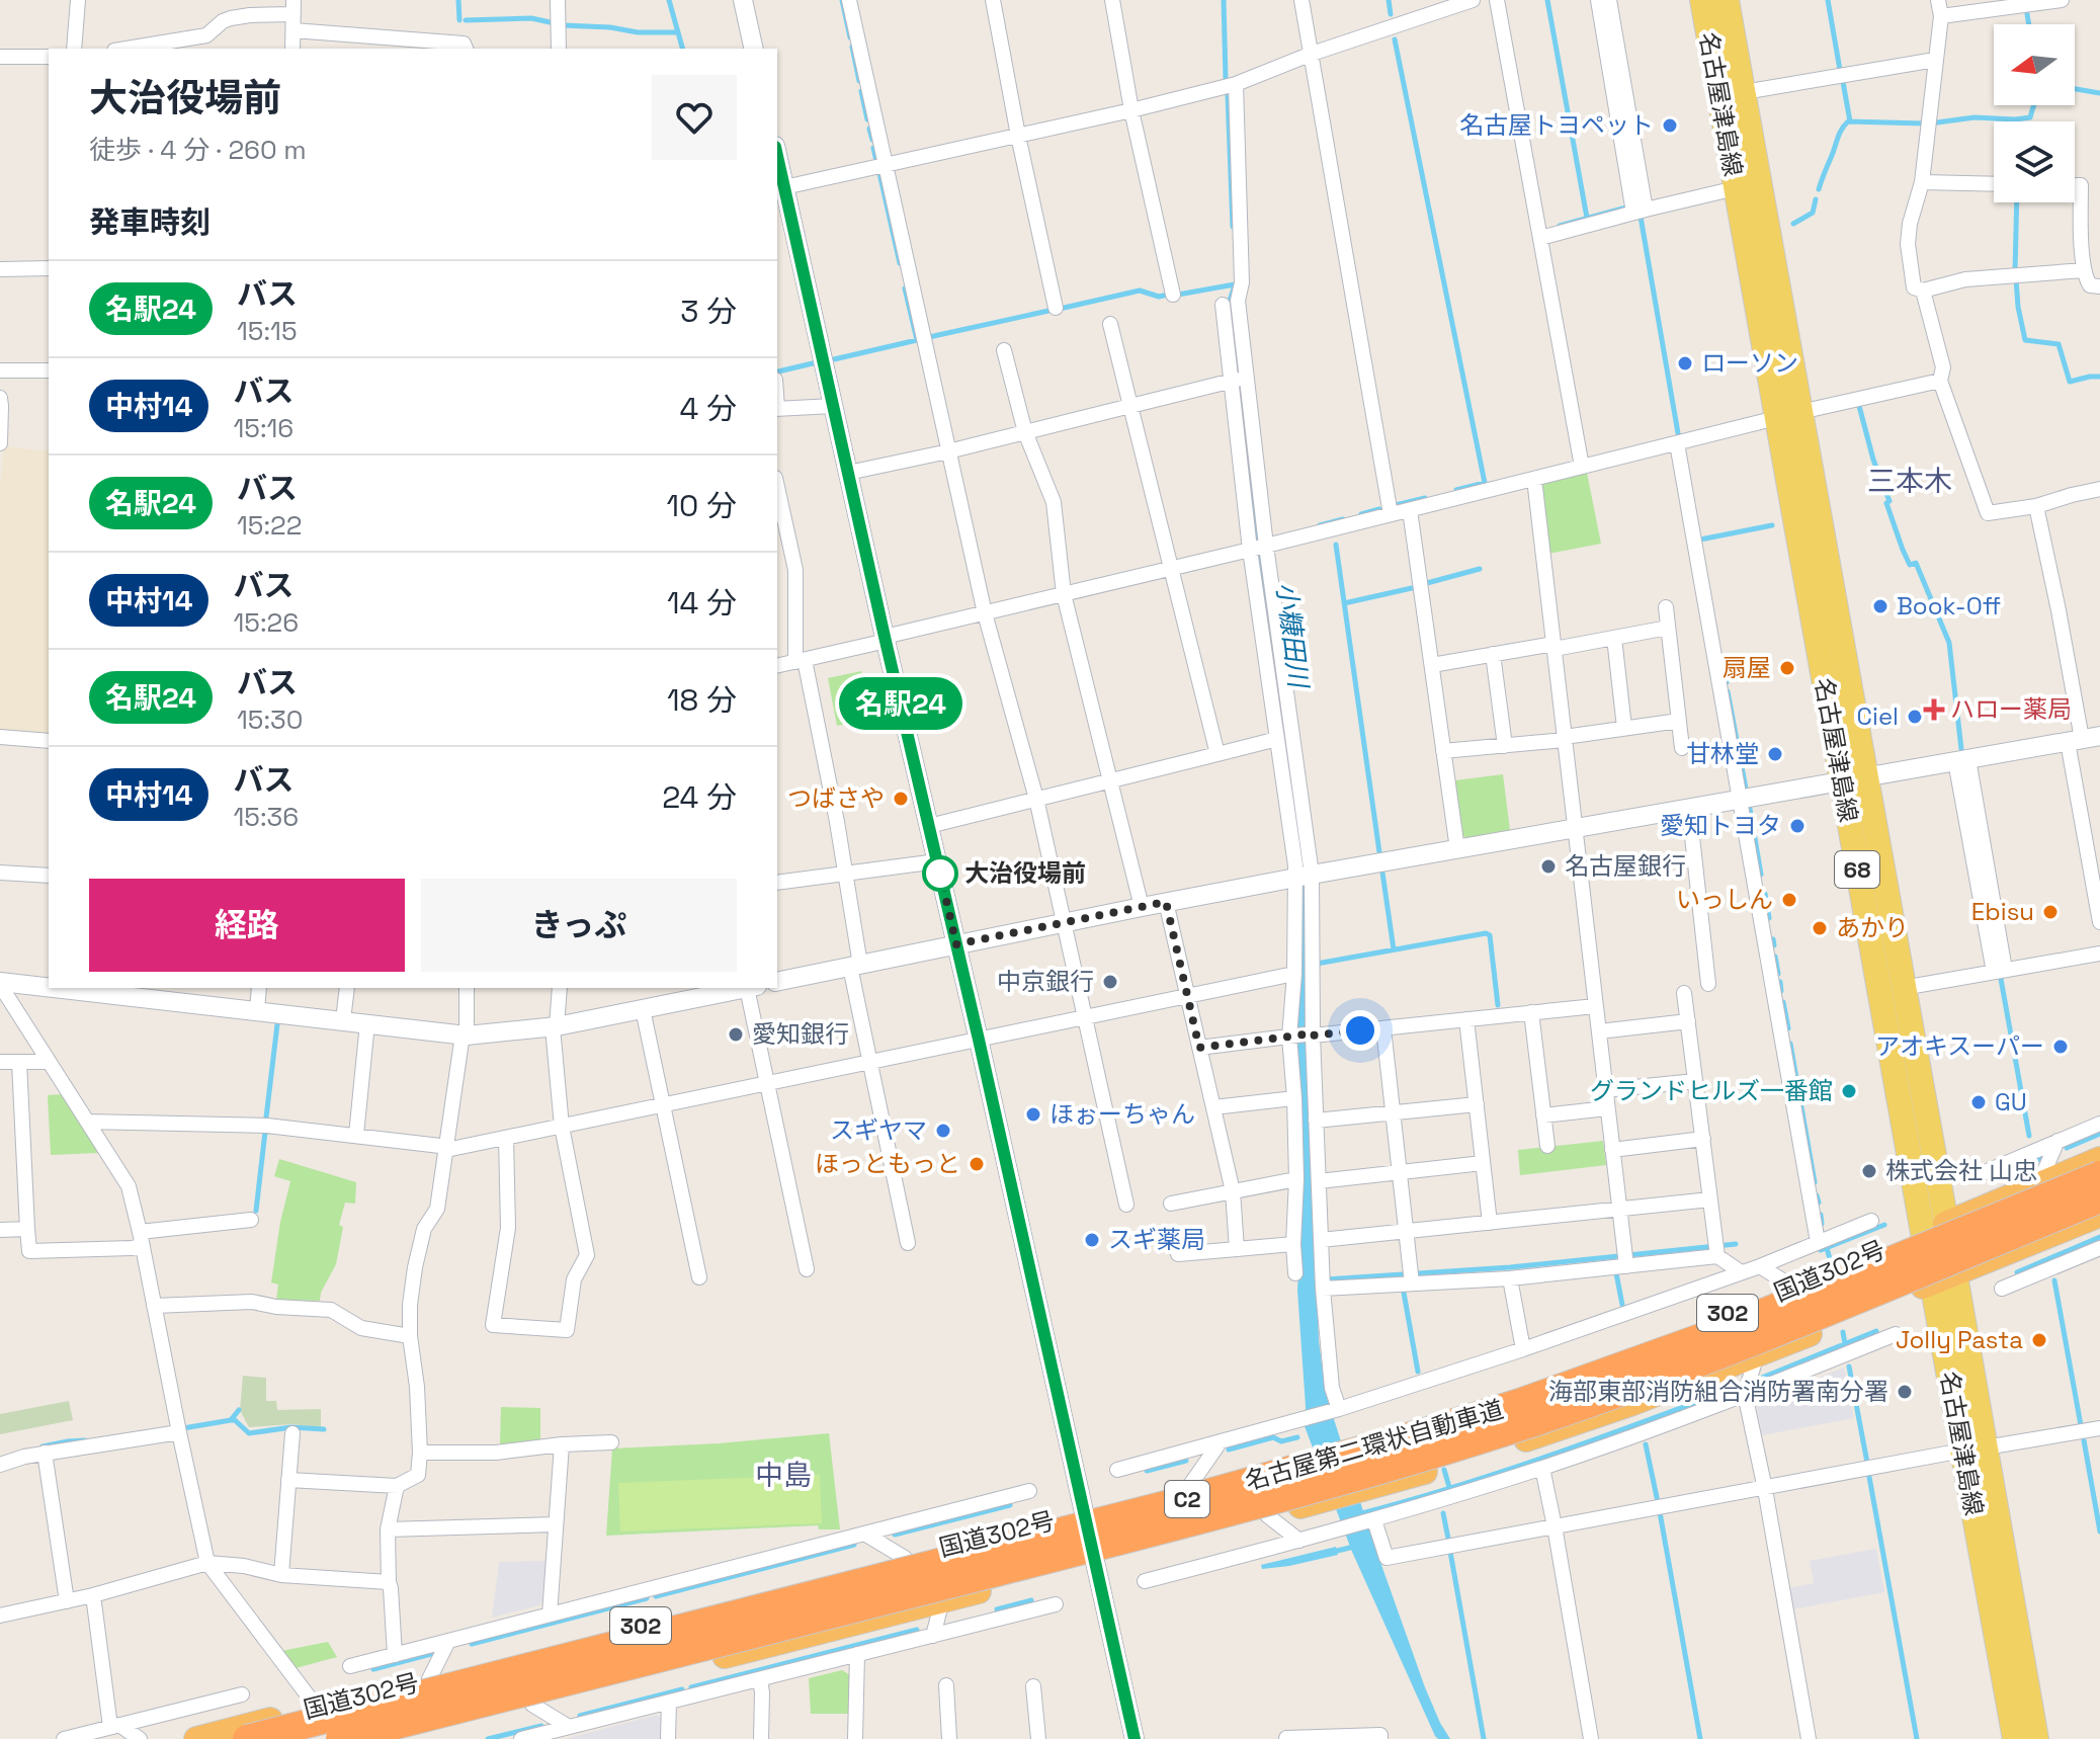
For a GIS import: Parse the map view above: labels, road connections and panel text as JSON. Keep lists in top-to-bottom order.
{
  "streets": {
    "highway": [
      "国道302号",
      "302",
      "名古屋第二環状自動車道",
      "C2"
    ],
    "main road": ["名古屋津島線", "68"]
  },
  "crossings": [
    ["名古屋津島線", "国道302号"]
  ],
  "districts": ["三本木", "中島"],
  "water": ["小糠田川"],
  "places": {
    "other": [
      "名古屋トヨペット",
      "ローソン",
      "Book-Off",
      "扇屋",
      "Ciel",
      "甘林堂",
      "つばさや",
      "愛知トヨタ",
      "名古屋銀行",
      "大治役場前",
      "いっしん",
      "Ebisu",
      "あかり",
      "中京銀行",
      "愛知銀行",
      "アオキスーパー",
      "グランドヒルズ一番館",
      "GU",
      "ほぉーちゃん",
      "スギヤマ",
      "ほっともっと",
      "株式会社 山忠",
      "スギ薬局",
      "Jolly Pasta",
      "海部東部消防組合消防署南分署"
    ],
    "health": ["ハロー薬局"]
  },
  "lines": ["bus line 名駅24"],
  "north": "left",
  "page": {
    "on_map": "名駅24",
    "heading": [
      ["大治役場前", "徒歩 · 4 分 · 260 m"],
      "発車時刻"
    ],
    "list": [
      {
        "mark": "名駅24",
        "name": "バス",
        "note": "15:15",
        "value": "3 分"
      },
      {
        "mark": "中村14",
        "name": "バス",
        "note": "15:16",
        "value": "4 分"
      },
      {
        "mark": "名駅24",
        "name": "バス",
        "note": "15:22",
        "value": "10 分"
      },
      {
        "mark": "中村14",
        "name": "バス",
        "note": "15:26",
        "value": "14 分"
      },
      {
        "mark": "名駅24",
        "name": "バス",
        "note": "15:30",
        "value": "18 分"
      },
      {
        "mark": "中村14",
        "name": "バス",
        "note": "15:36",
        "value": "24 分"
      }
    ],
    "buttons": ["経路", "きっぷ"]
  }
}
